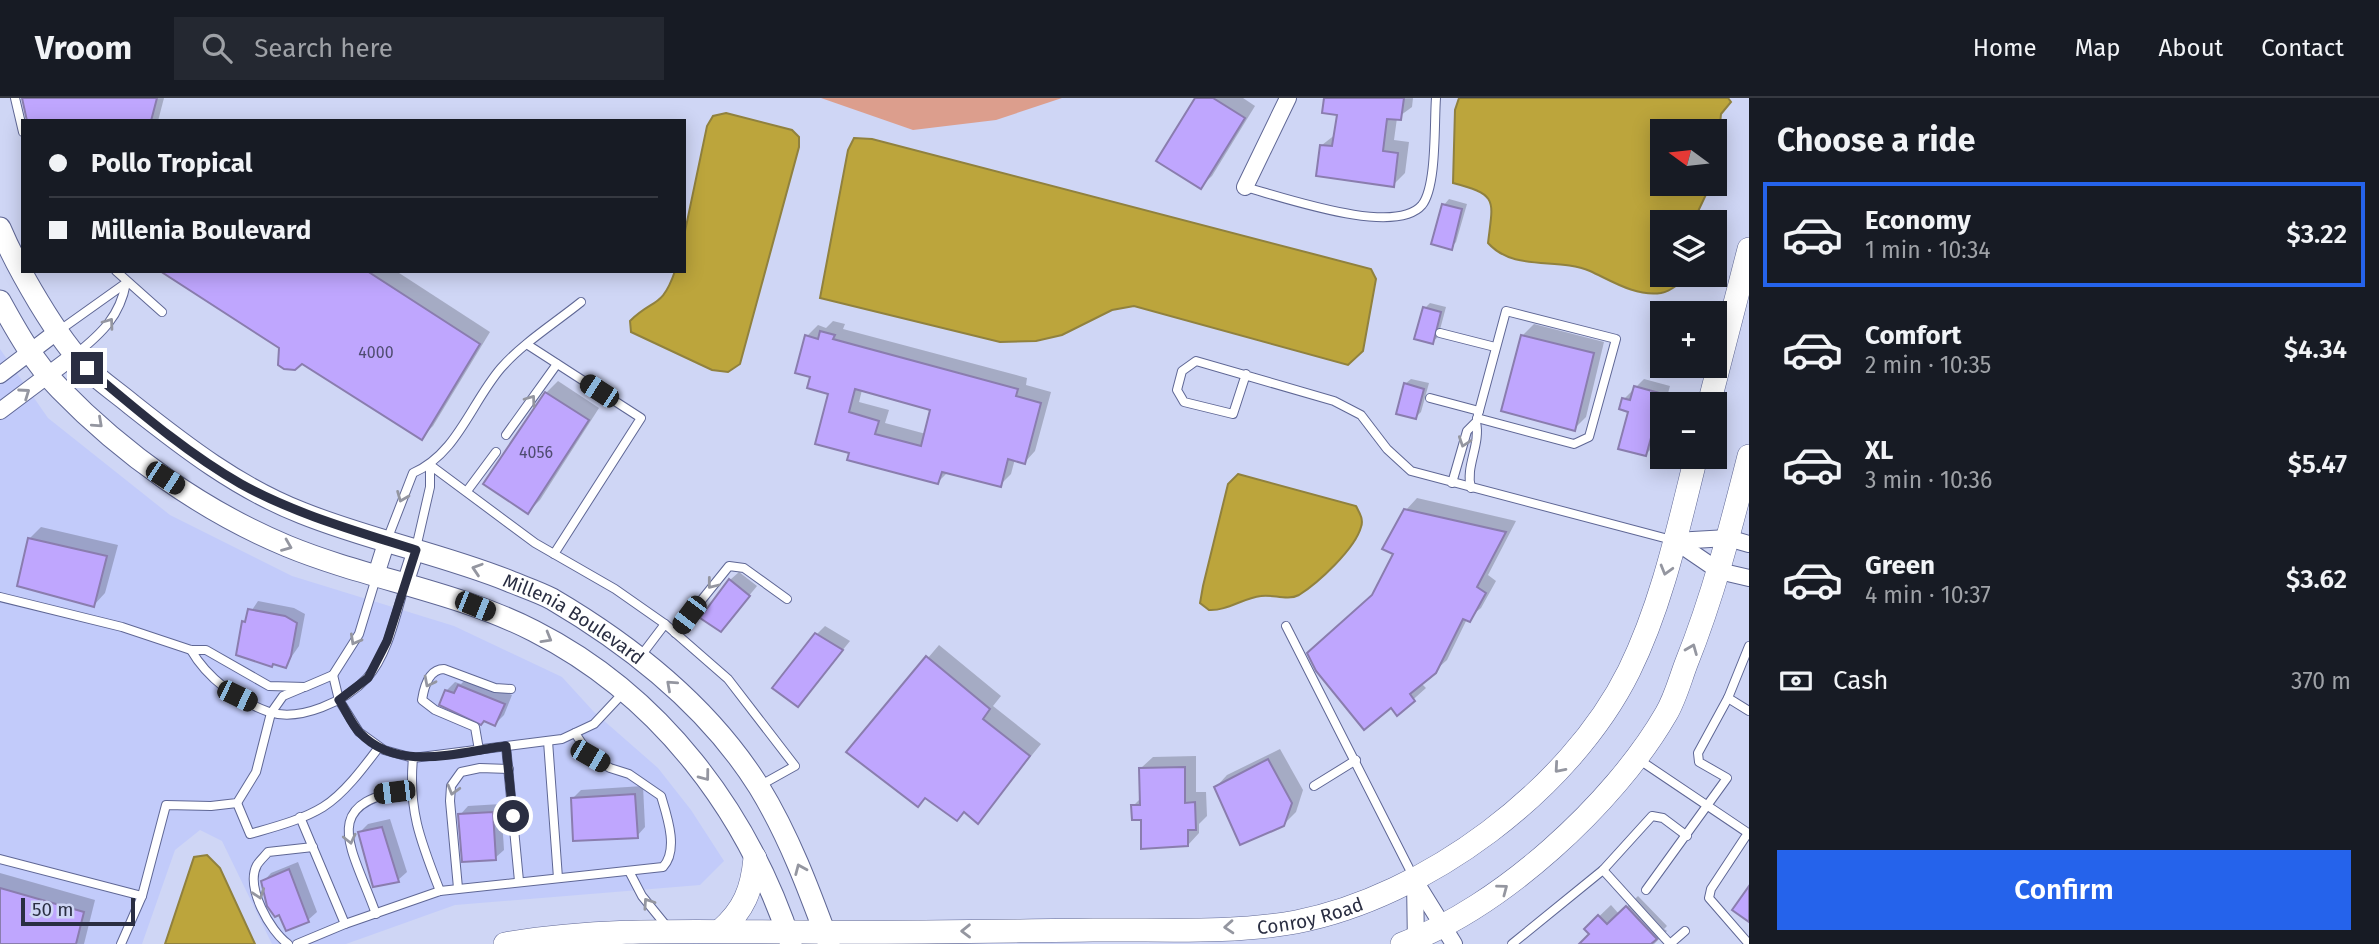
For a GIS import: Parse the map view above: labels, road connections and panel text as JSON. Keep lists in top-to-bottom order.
{
  "streets": {
    "main road": ["Conroy Road"],
    "street": ["Millenia Boulevard"]
  },
  "crossings": [
    ["Millenia Boulevard", "Conroy Road"]
  ],
  "one_way": ["Conroy Road"],
  "house_numbers": ["4000", "4056"],
  "scale_bar": "50 m",
  "north": "left",
  "page": {
    "header": "Vroom",
    "search": "Search here",
    "nav": [
      "Home",
      "Map",
      "About",
      "Contact"
    ],
    "heading": "Choose a ride",
    "map_buttons": ["+", "−"],
    "banner": ["Pollo Tropical", "Millenia Boulevard"],
    "list": [
      {
        "name": "Economy",
        "note": "1 min · 10:34",
        "value": "$3.22"
      },
      {
        "name": "Comfort",
        "note": "2 min · 10:35",
        "value": "$4.34"
      },
      {
        "name": "XL",
        "note": "3 min · 10:36",
        "value": "$5.47"
      },
      {
        "name": "Green",
        "note": "4 min · 10:37",
        "value": "$3.62"
      }
    ],
    "pay": ["Cash", "370 m"],
    "buttons": "Confirm",
    "scale": "50 m"
  }
}
